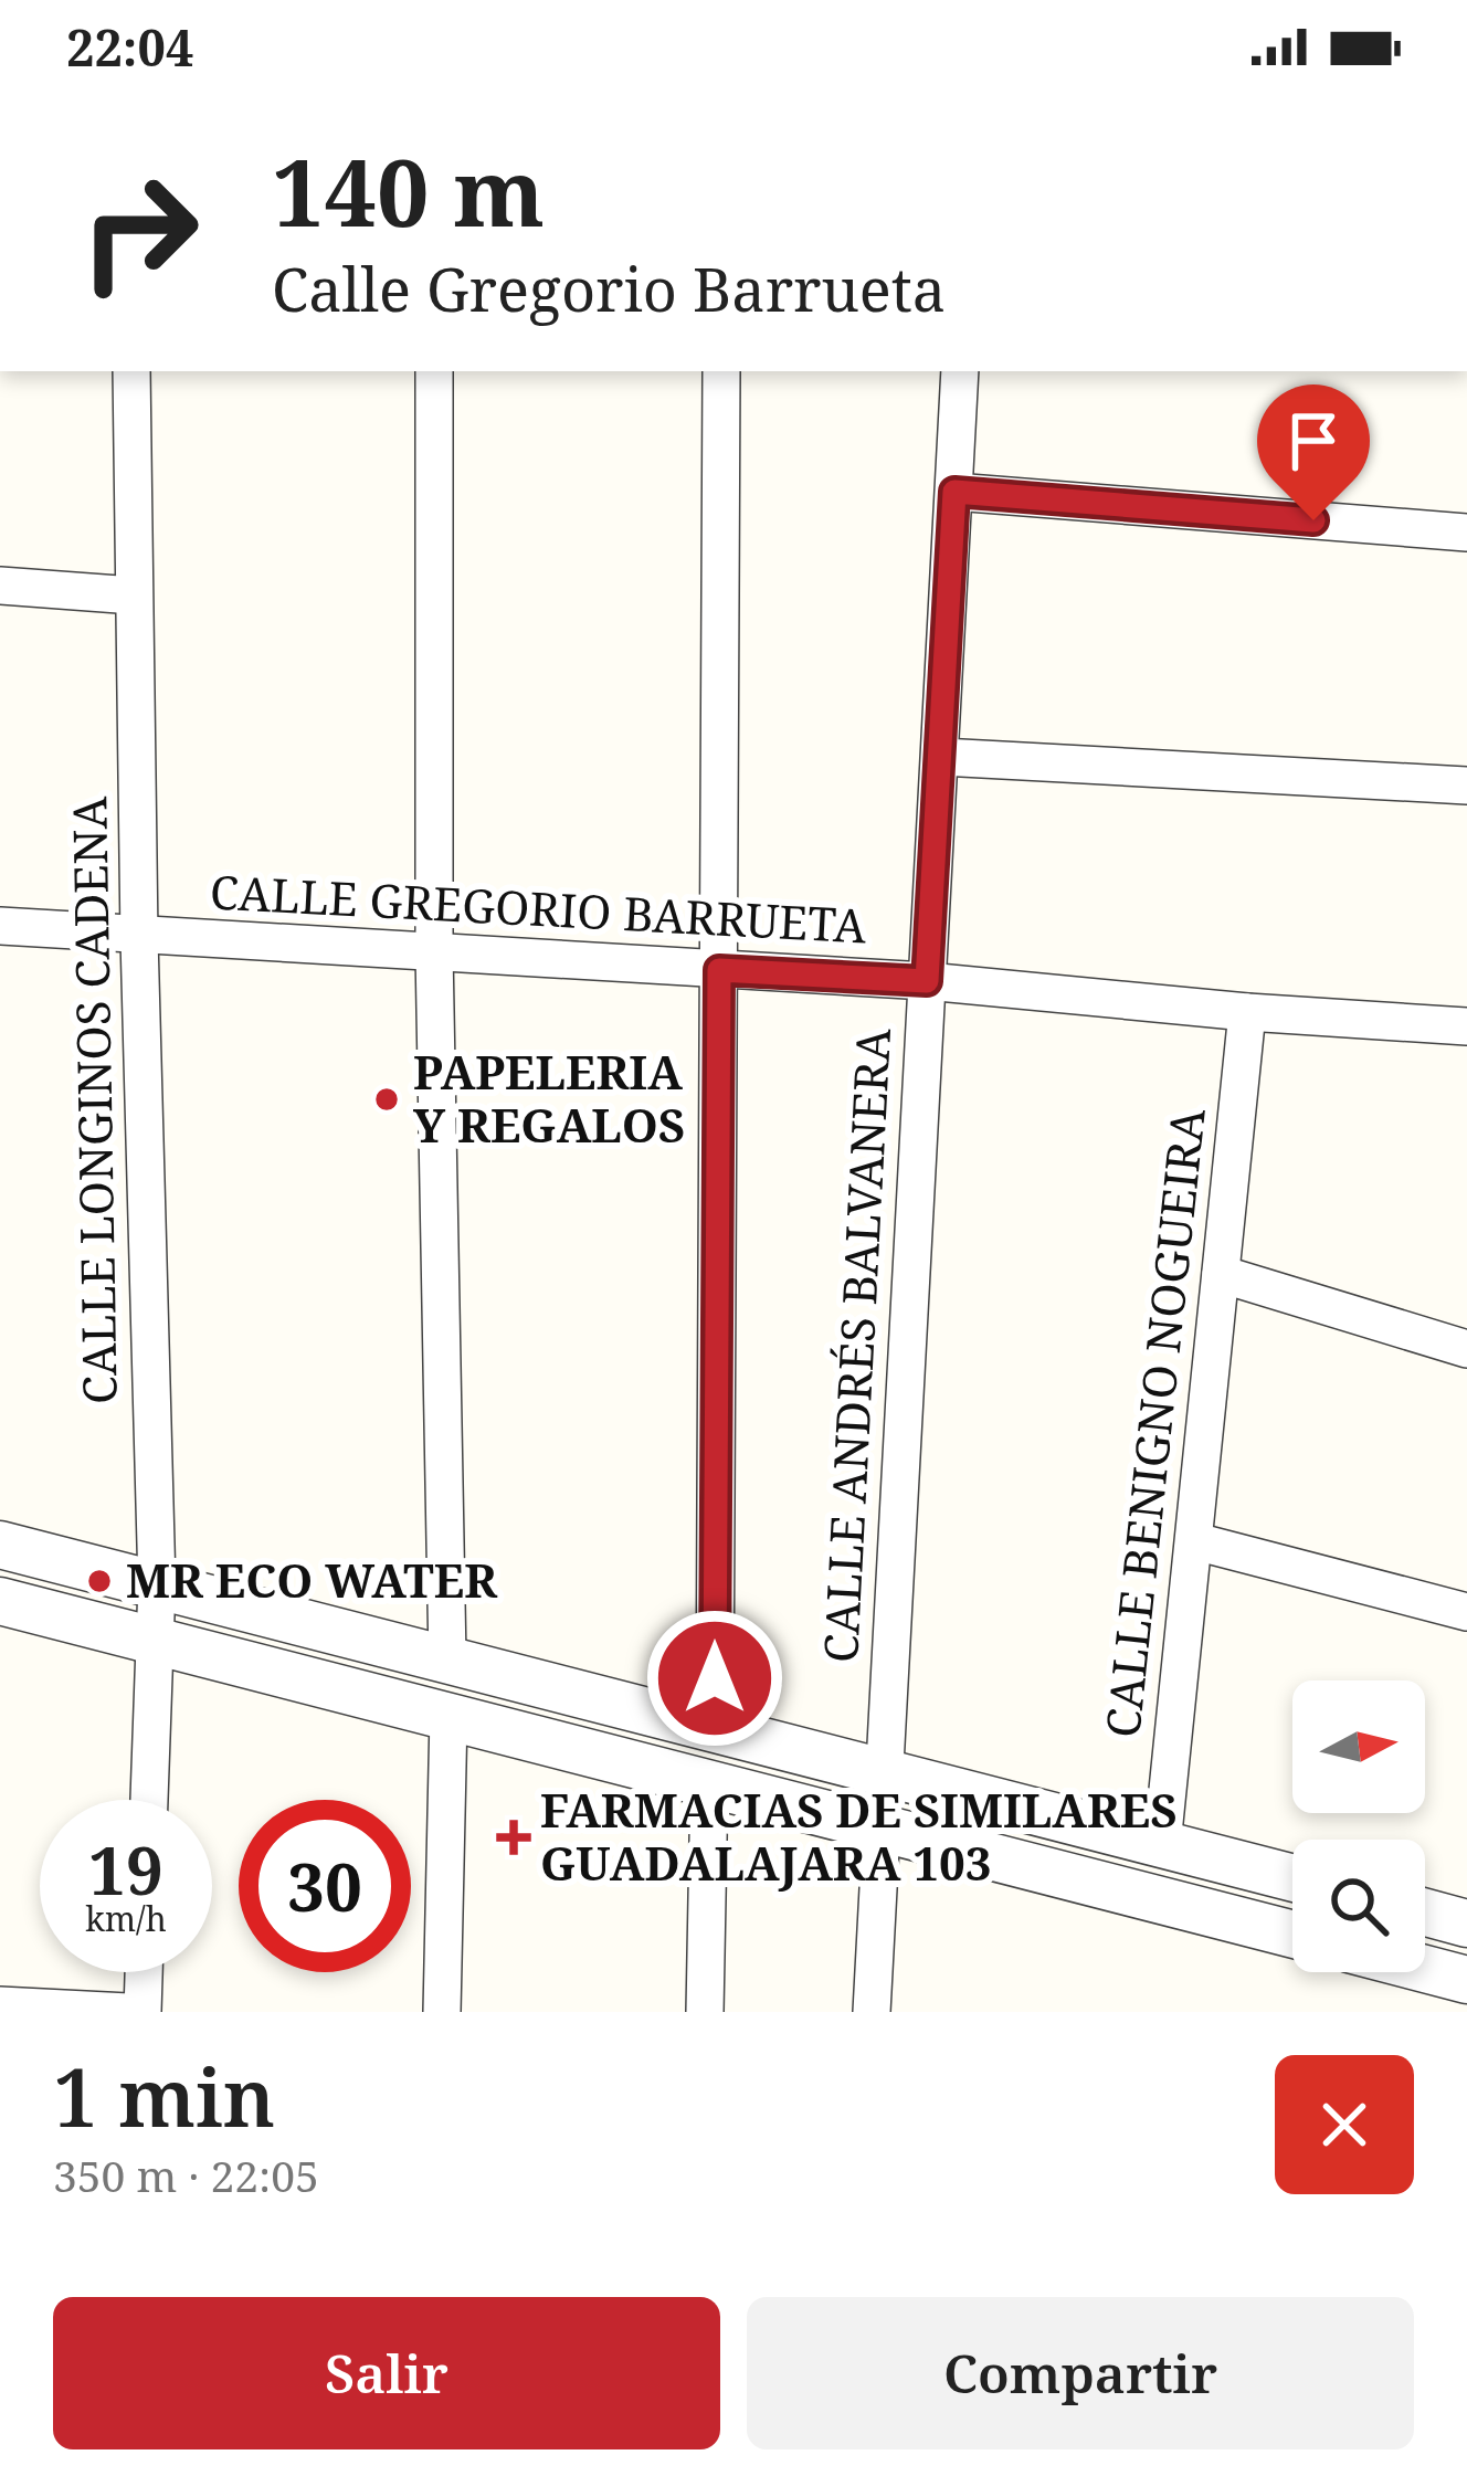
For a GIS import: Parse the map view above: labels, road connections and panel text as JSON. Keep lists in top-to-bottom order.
{
  "streets": {
    "street": [
      "CALLE GREGORIO BARRUETA",
      "CALLE LONGINOS CADENA",
      "CALLE ANDRÉS BALVANERA",
      "CALLE BENIGNO NOGUEIRA"
    ]
  },
  "crossings": [
    ["CALLE GREGORIO BARRUETA", "CALLE LONGINOS CADENA"],
    ["CALLE GREGORIO BARRUETA", "CALLE ANDRÉS BALVANERA"],
    ["CALLE GREGORIO BARRUETA", "CALLE BENIGNO NOGUEIRA"]
  ],
  "places": {
    "other": ["PAPELERIA Y REGALOS", "MR ECO WATER"],
    "health": ["FARMACIAS DE SIMILARES GUADALAJARA 103"]
  },
  "north": "right",
  "page": {
    "status": "22:04",
    "turn": ["140 m", "Calle Gregorio Barrueta"],
    "speed": "19 km/h",
    "limit": "30",
    "heading": ["1 min", "350 m · 22:05"],
    "buttons": ["Salir", "Compartir"]
  }
}
